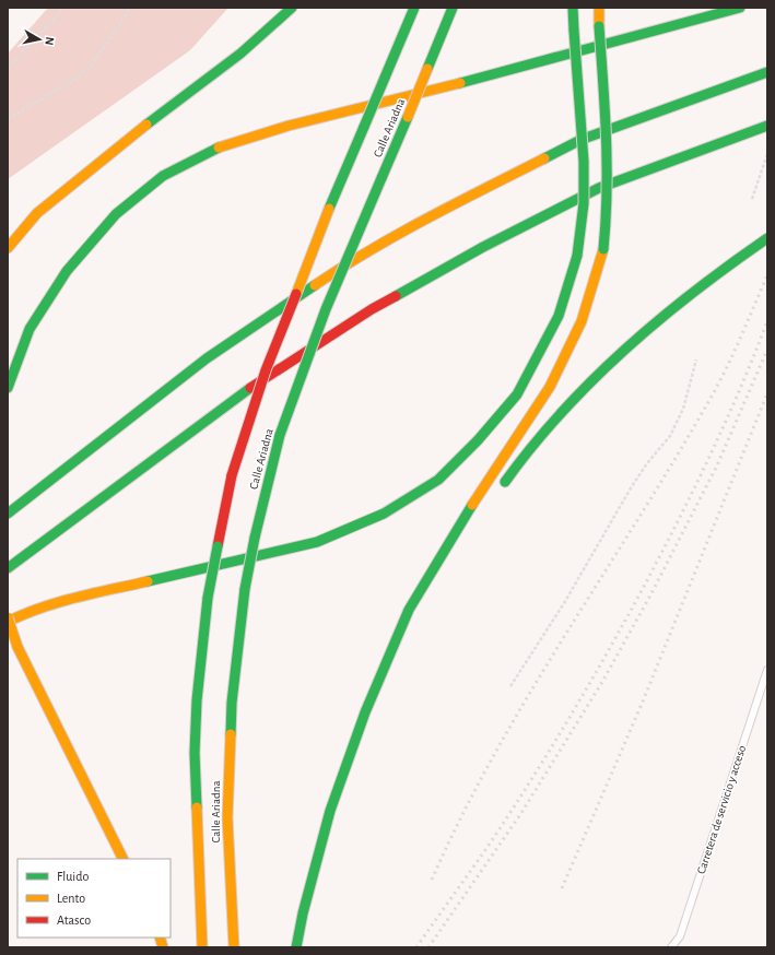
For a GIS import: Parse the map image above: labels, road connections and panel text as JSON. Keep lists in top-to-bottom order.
{
  "streets": {
    "highway": ["Calle Ariadna"],
    "lane": ["Carretera de servicio y acceso"]
  },
  "legend": ["Fluido", "Lento", "Atasco"],
  "north": "right"
}
